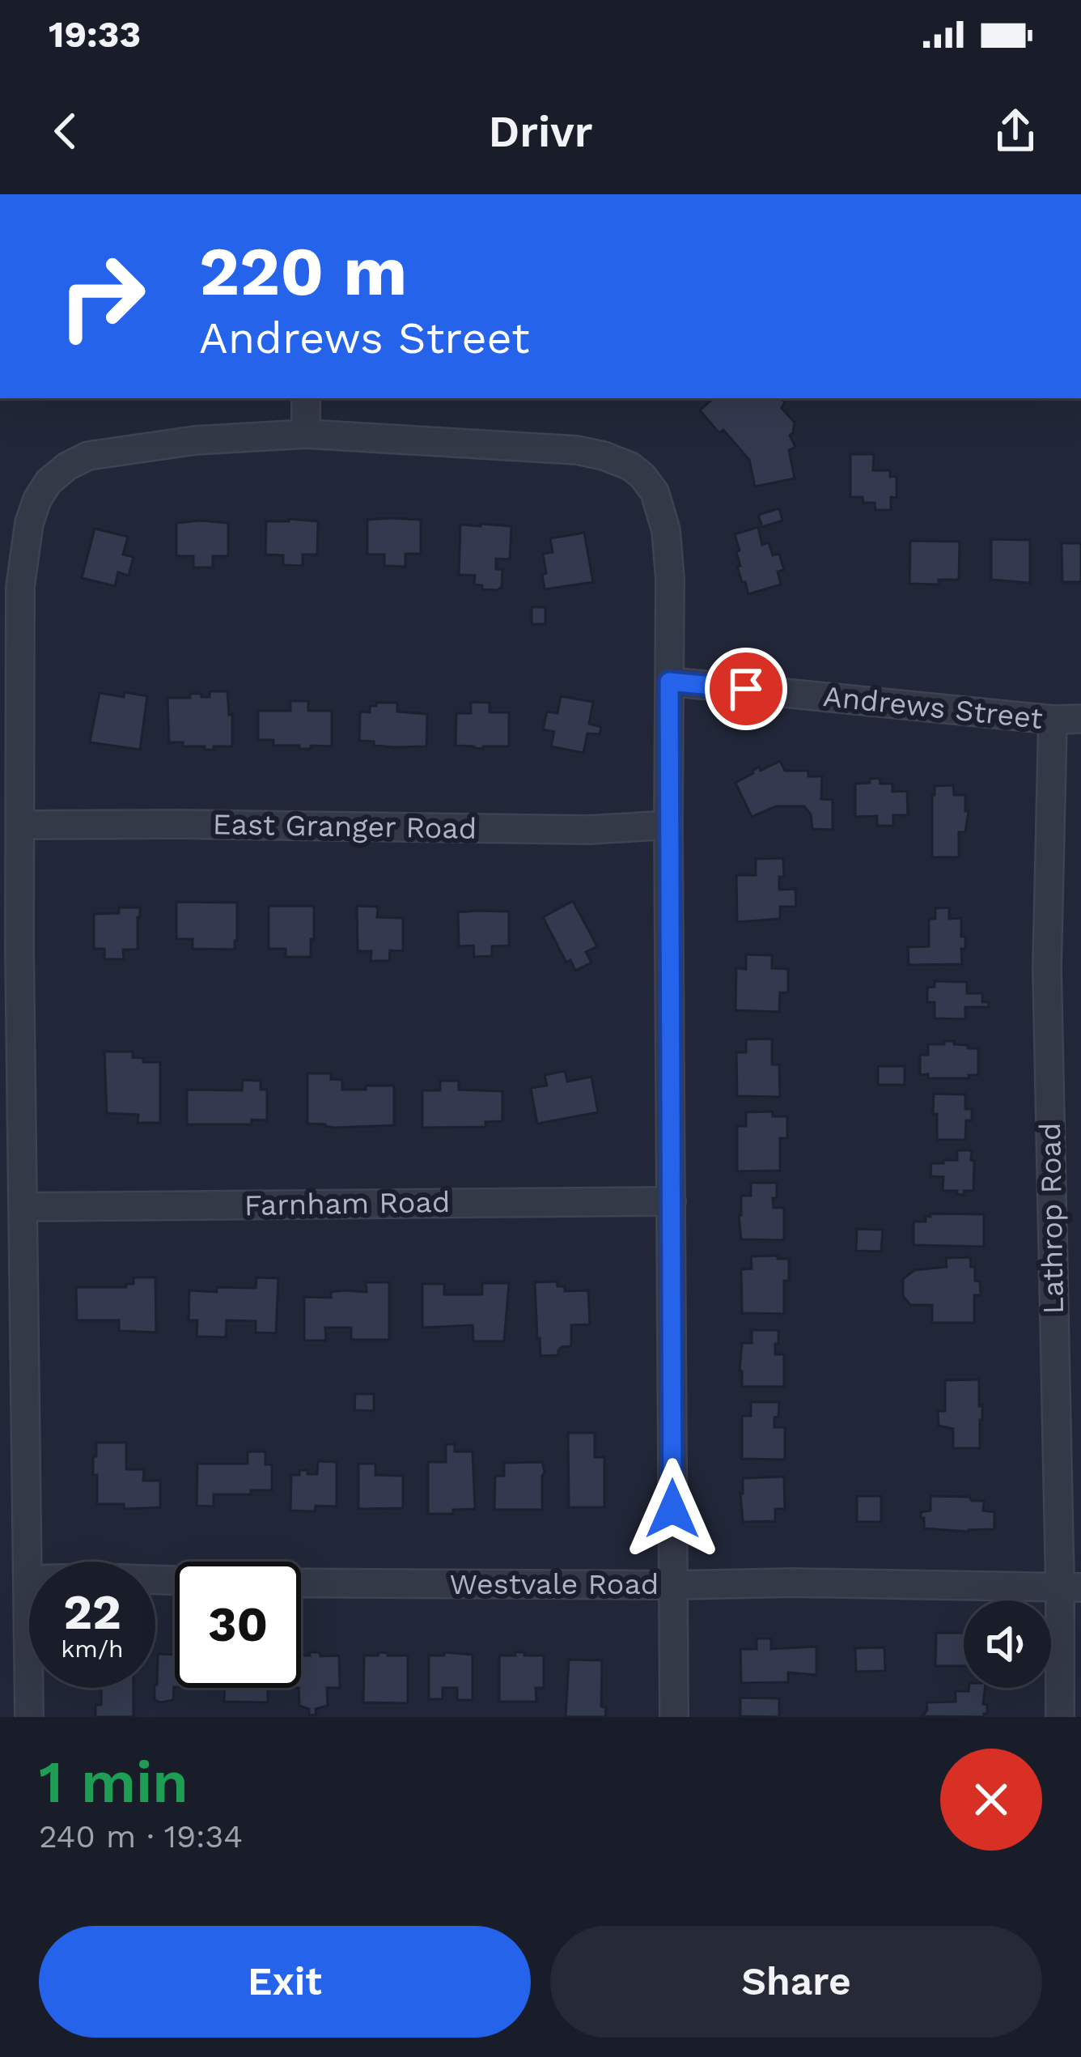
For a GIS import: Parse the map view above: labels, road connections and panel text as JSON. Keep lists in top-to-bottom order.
{
  "streets": {
    "street": [
      "Andrews Street",
      "East Granger Road",
      "Farnham Road",
      "Lathrop Road",
      "Westvale Road"
    ]
  },
  "crossings": [
    ["Andrews Street", "Lathrop Road"],
    ["Lathrop Road", "Westvale Road"]
  ],
  "page": {
    "status": "19:33",
    "header": "Drivr",
    "turn": ["220 m", "Andrews Street"],
    "speed": "22 km/h",
    "limit": "30",
    "heading": ["1 min", "240 m · 19:34"],
    "buttons": ["Exit", "Share"]
  }
}
